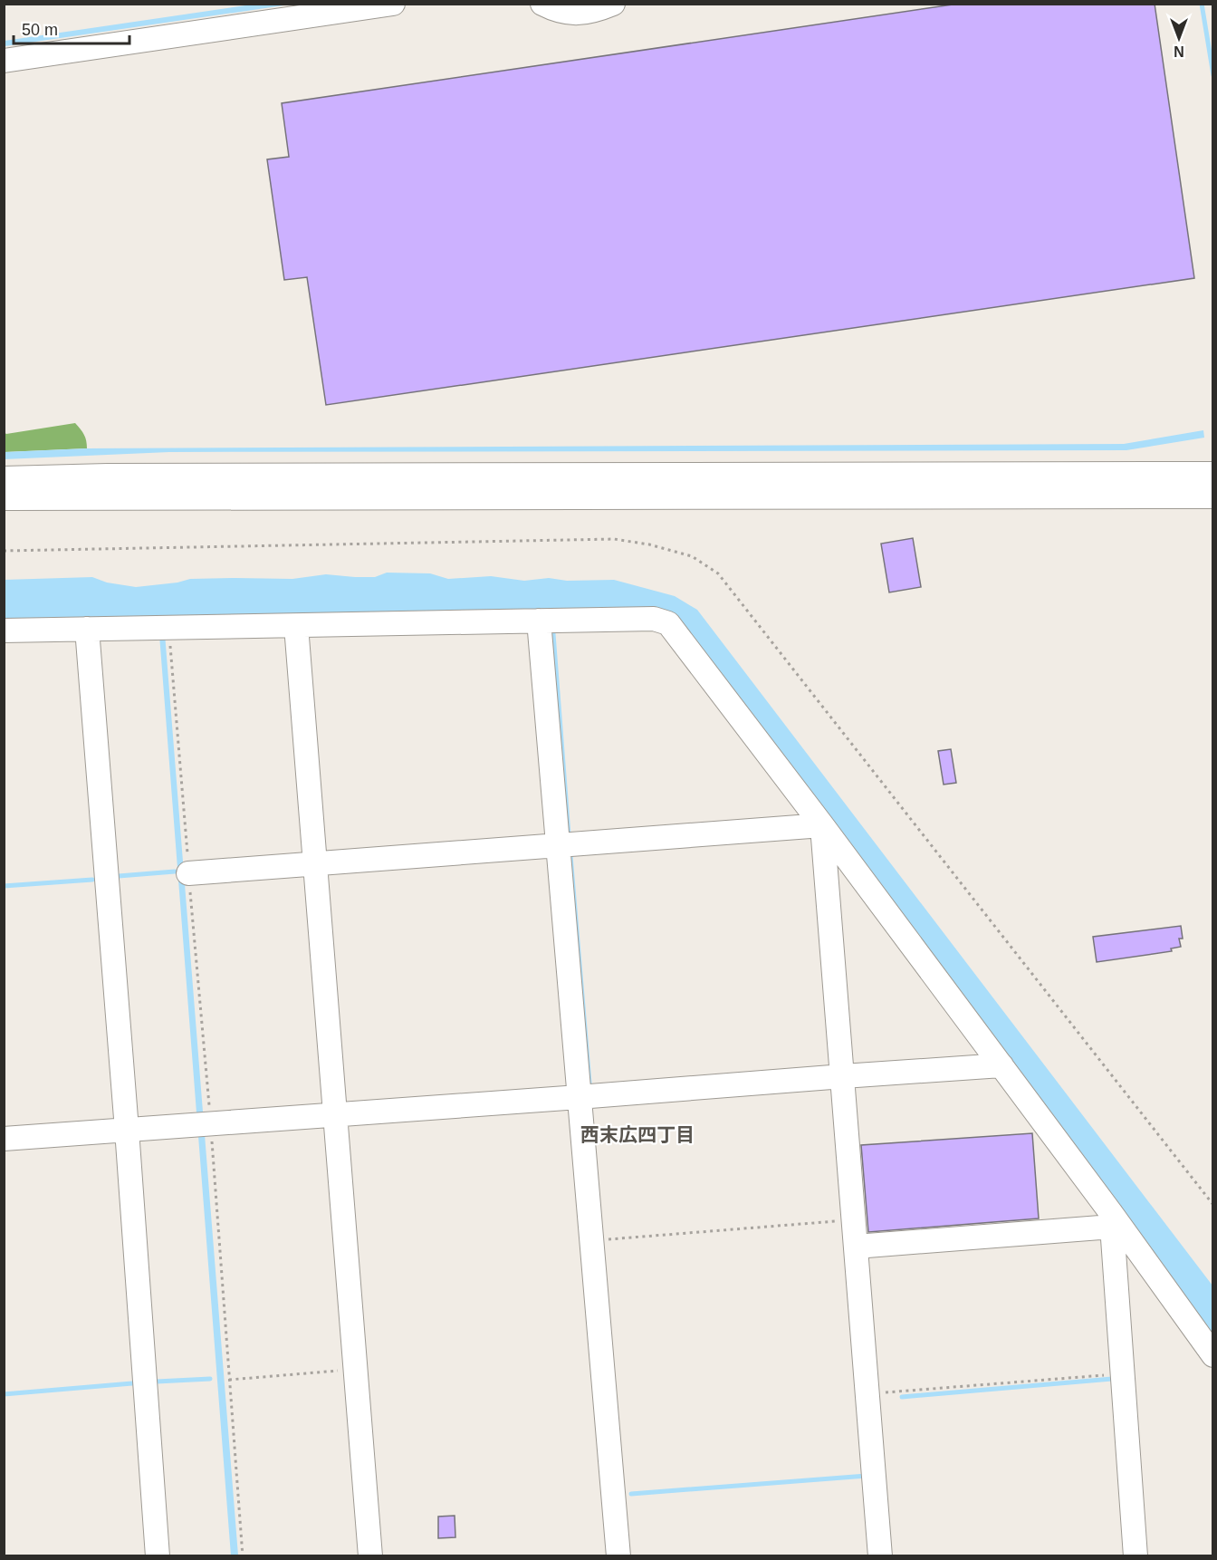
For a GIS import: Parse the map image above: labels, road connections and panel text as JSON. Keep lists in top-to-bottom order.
{
  "districts": ["西末広四丁目"],
  "scale_bar": "50 m",
  "north": "bottom"
}
